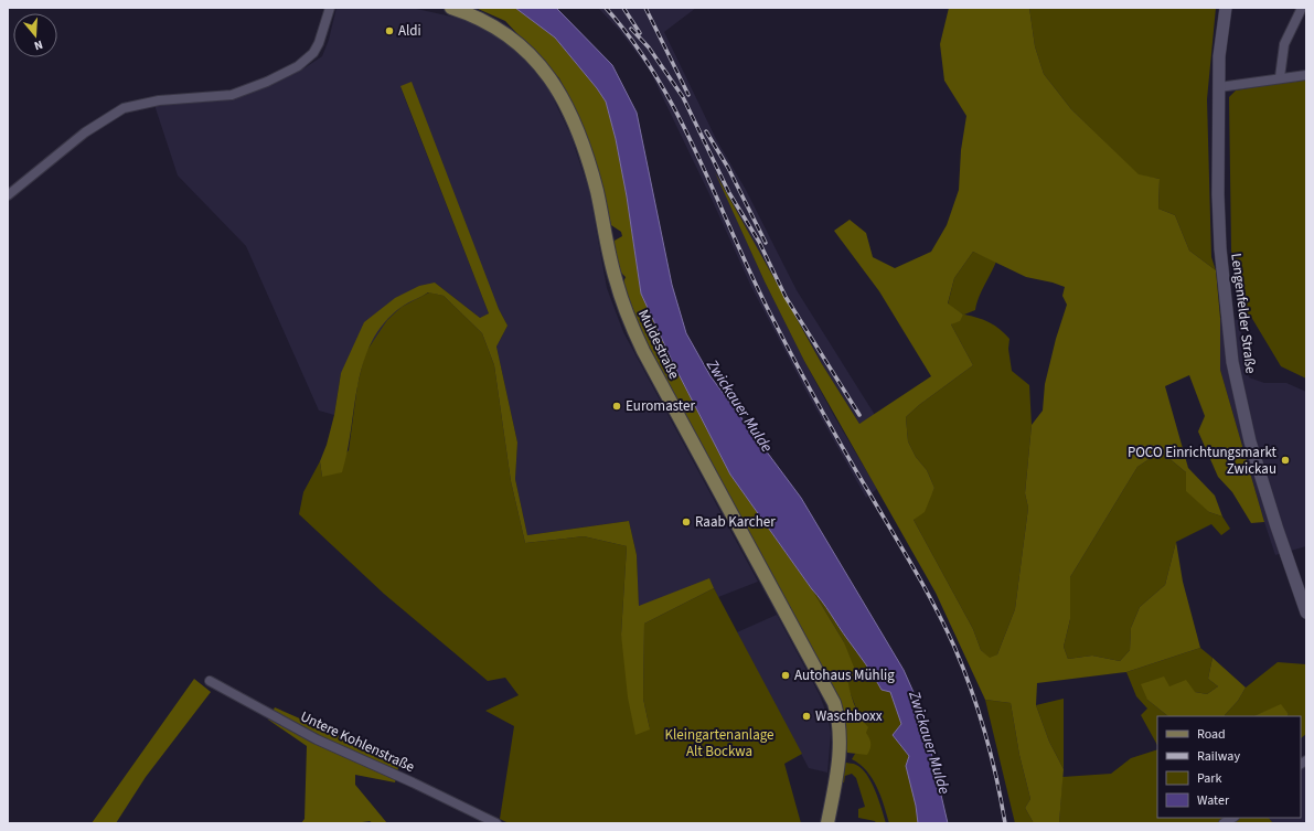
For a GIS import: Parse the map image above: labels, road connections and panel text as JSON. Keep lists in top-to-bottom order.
{
  "streets": {
    "main road": ["Lengenfelder Straße", "Muldestraße"],
    "street": ["Untere Kohlenstraße"]
  },
  "water": ["Zwickauer Mulde"],
  "parks": ["Kleingartenanlage Alt Bockwa"],
  "places": [
    "Aldi",
    "Euromaster",
    "POCO Einrichtungsmarkt Zwickau",
    "Raab Karcher",
    "Autohaus Mühlig",
    "Waschboxx"
  ],
  "legend": [
    "Road",
    "Railway",
    "Park",
    "Water"
  ],
  "north": "bottom"
}
